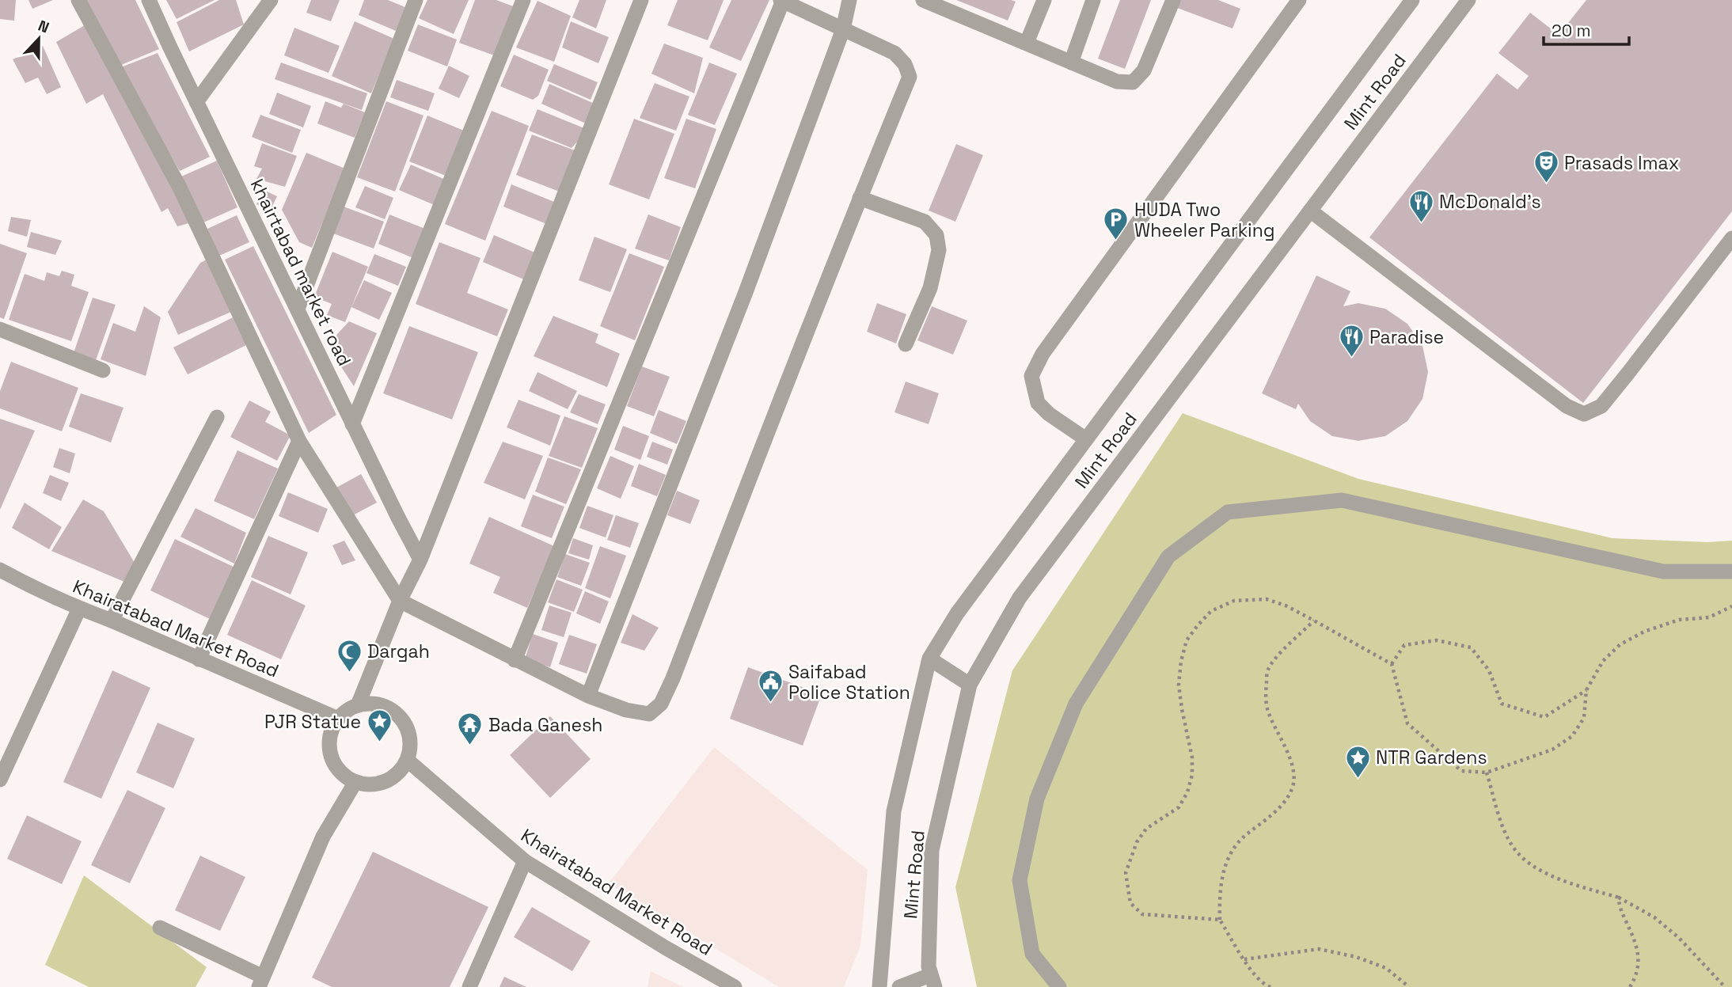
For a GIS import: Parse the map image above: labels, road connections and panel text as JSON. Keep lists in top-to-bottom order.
{
  "streets": {
    "street": ["Mint Road", "khairtabad market road", "Khairatabad Market Road"]
  },
  "places": {
    "theatre": ["Prasads Imax"],
    "restaurant": ["McDonald's", "Paradise"],
    "parking": ["HUDA Two Wheeler Parking"],
    "mosque": ["Dargah"],
    "public building": ["Saifabad Police Station"],
    "place": ["PJR Statue", "NTR Gardens"],
    "temple": ["Bada Ganesh"]
  },
  "scale_bar": "20 m",
  "north": "top"
}
